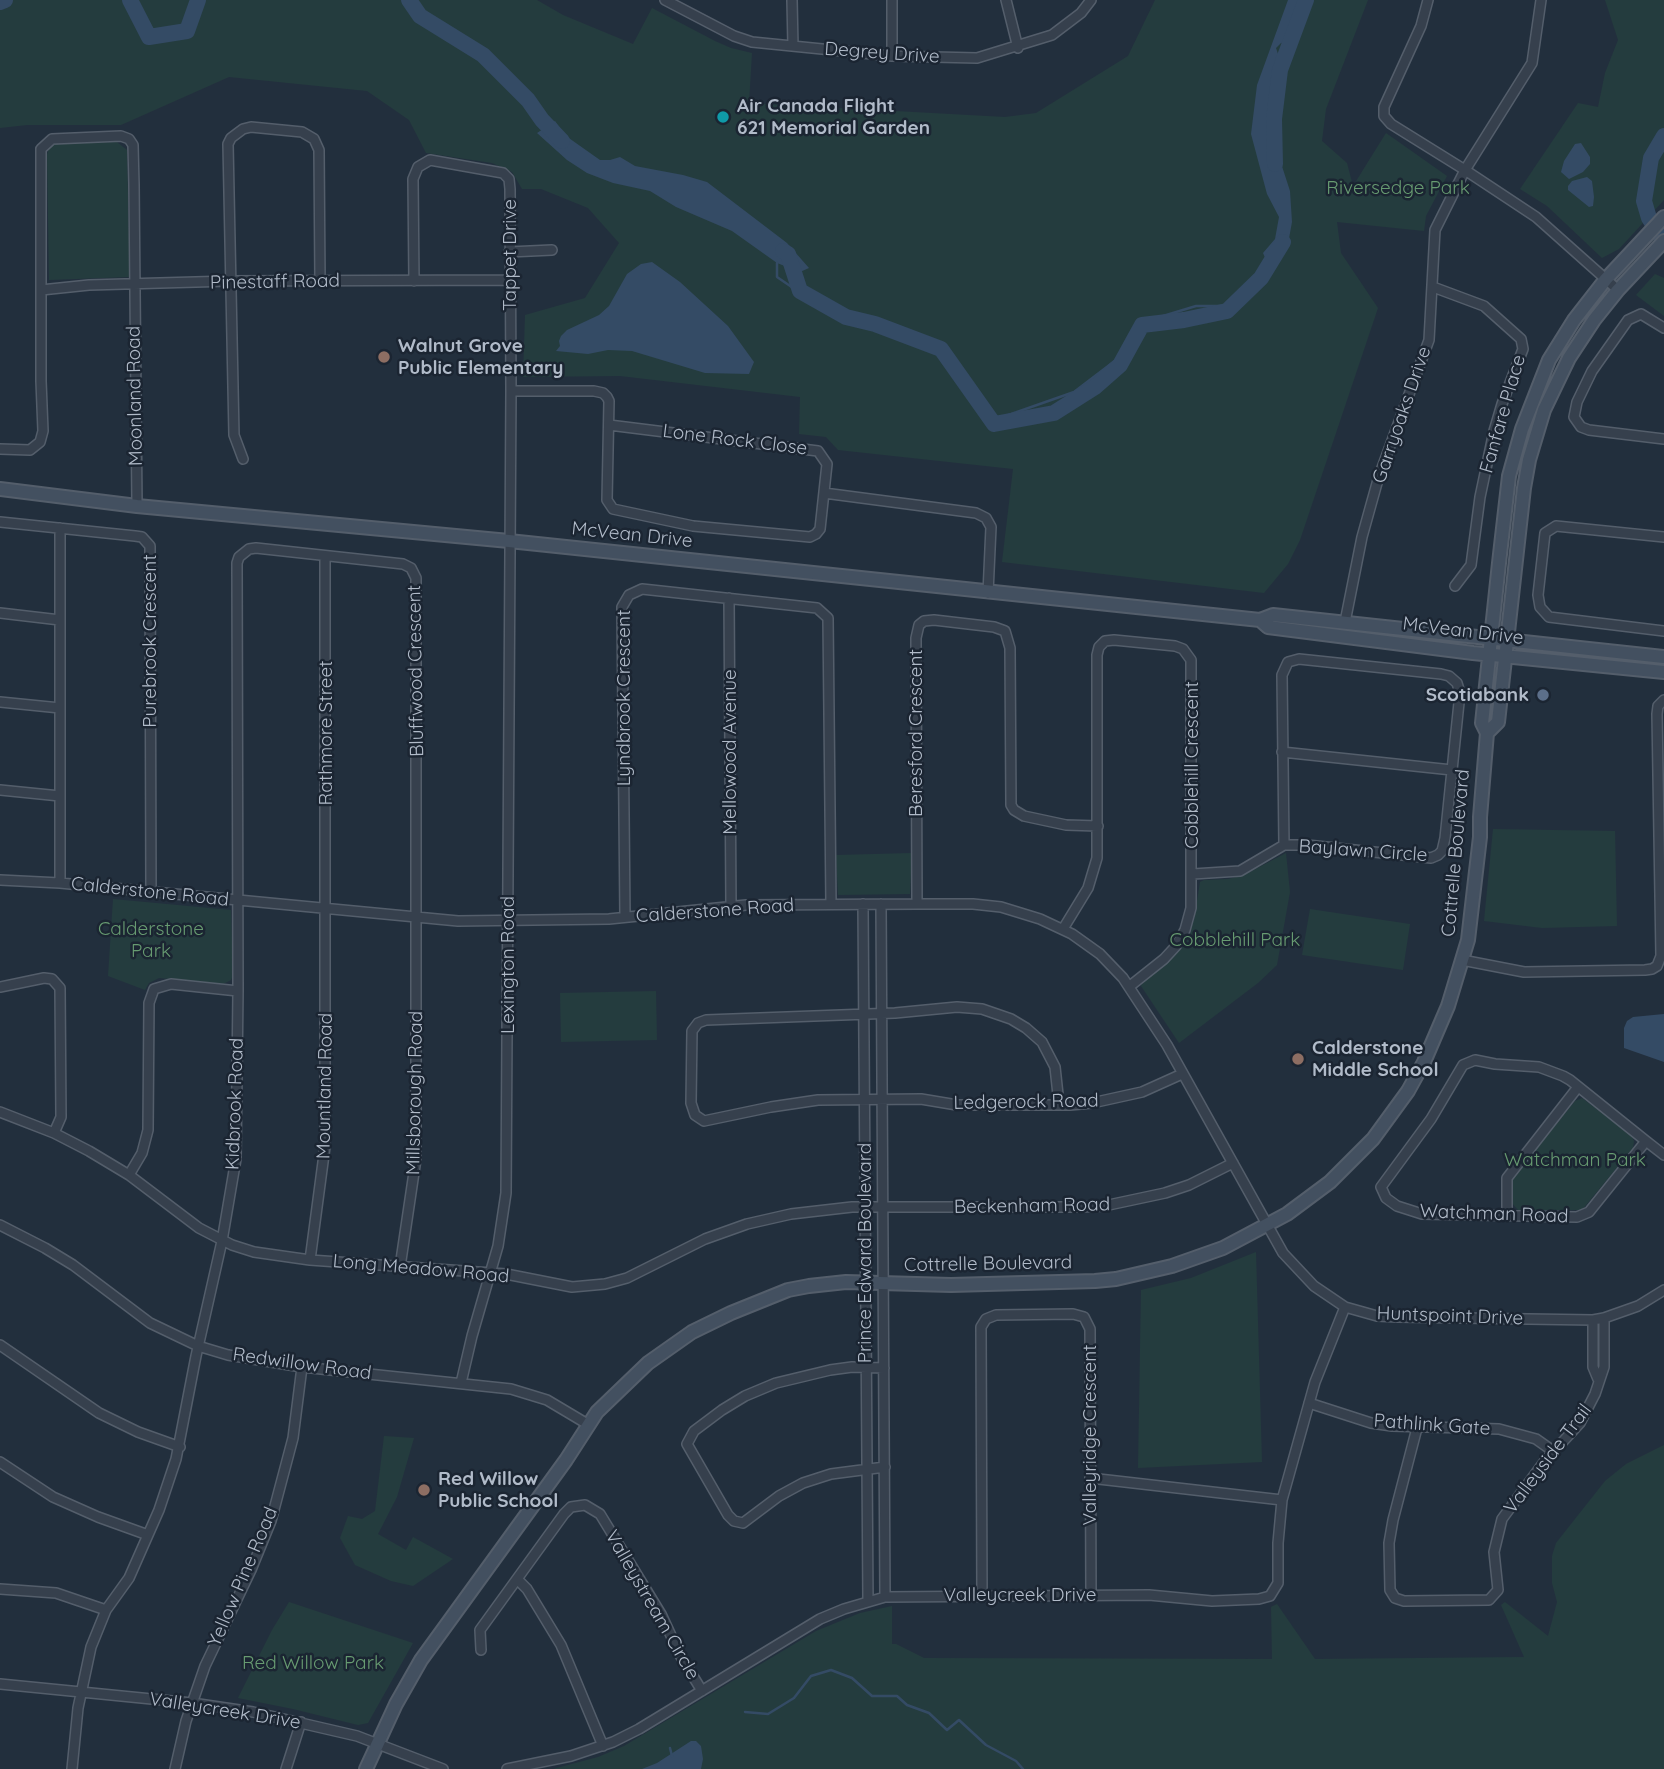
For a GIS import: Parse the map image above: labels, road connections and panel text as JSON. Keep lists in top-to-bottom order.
{
  "streets": {
    "main road": ["McVean Drive", "Cottrelle Boulevard"],
    "street": [
      "Degrey Drive",
      "Tappet Drive",
      "Pinestaff Road",
      "Moonland Road",
      "Fanfare Place",
      "Garryoaks Drive",
      "Lone Rock Close",
      "Purebrook Crescent",
      "Bluffwood Crescent",
      "Lyndbrook Crescent",
      "Rathmore Street",
      "Beresford Crescent",
      "Mellowood Avenue",
      "Cobblehill Crescent",
      "Baylawn Circle",
      "Calderstone Road",
      "Lexington Road",
      "Mountland Road",
      "Millsborough Road",
      "Ledgerock Road",
      "Kidbrook Road",
      "Beckenham Road",
      "Watchman Road",
      "Prince Edward Boulevard",
      "Long Meadow Road",
      "Huntspoint Drive",
      "Redwillow Road",
      "Pathlink Gate",
      "Valleyridge Crescent",
      "Valleyside Trail",
      "Yellow Pine Road",
      "Valleycreek Drive",
      "Valleystream Circle"
    ]
  },
  "crossings": [
    ["Tappet Drive", "Pinestaff Road"],
    ["Tappet Drive", "Lone Rock Close"],
    ["Tappet Drive", "McVean Drive"],
    ["Tappet Drive", "Lexington Road"],
    ["Pinestaff Road", "Moonland Road"],
    ["Moonland Road", "McVean Drive"],
    ["Fanfare Place", "Garryoaks Drive"],
    ["Garryoaks Drive", "McVean Drive"],
    ["McVean Drive", "Cottrelle Boulevard"],
    ["McVean Drive", "Lexington Road"],
    ["Purebrook Crescent", "Calderstone Road"],
    ["Bluffwood Crescent", "Rathmore Street"],
    ["Bluffwood Crescent", "Calderstone Road"],
    ["Bluffwood Crescent", "Millsborough Road"],
    ["Bluffwood Crescent", "Kidbrook Road"],
    ["Lyndbrook Crescent", "Mellowood Avenue"],
    ["Lyndbrook Crescent", "Calderstone Road"],
    ["Rathmore Street", "Calderstone Road"],
    ["Rathmore Street", "Mountland Road"],
    ["Beresford Crescent", "Cobblehill Crescent"],
    ["Beresford Crescent", "Calderstone Road"],
    ["Mellowood Avenue", "Calderstone Road"],
    ["Cobblehill Crescent", "Baylawn Circle"],
    ["Cobblehill Crescent", "Calderstone Road"],
    ["Cottrelle Boulevard", "Calderstone Road"],
    ["Cottrelle Boulevard", "Prince Edward Boulevard"],
    ["Cottrelle Boulevard", "Huntspoint Drive"],
    ["Cottrelle Boulevard", "Redwillow Road"],
    ["Cottrelle Boulevard", "Valleycreek Drive"],
    ["Calderstone Road", "Lexington Road"],
    ["Calderstone Road", "Mountland Road"],
    ["Calderstone Road", "Millsborough Road"],
    ["Calderstone Road", "Ledgerock Road"],
    ["Calderstone Road", "Kidbrook Road"],
    ["Calderstone Road", "Beckenham Road"],
    ["Calderstone Road", "Prince Edward Boulevard"],
    ["Calderstone Road", "Huntspoint Drive"],
    ["Lexington Road", "Long Meadow Road"],
    ["Lexington Road", "Redwillow Road"],
    ["Mountland Road", "Long Meadow Road"],
    ["Millsborough Road", "Long Meadow Road"],
    ["Ledgerock Road", "Prince Edward Boulevard"],
    ["Kidbrook Road", "Long Meadow Road"],
    ["Kidbrook Road", "Redwillow Road"],
    ["Kidbrook Road", "Valleycreek Drive"],
    ["Beckenham Road", "Prince Edward Boulevard"],
    ["Beckenham Road", "Long Meadow Road"],
    ["Prince Edward Boulevard", "Long Meadow Road"],
    ["Prince Edward Boulevard", "Valleycreek Drive"],
    ["Huntspoint Drive", "Valleyside Trail"],
    ["Huntspoint Drive", "Valleycreek Drive"],
    ["Redwillow Road", "Yellow Pine Road"],
    ["Pathlink Gate", "Valleyside Trail"],
    ["Pathlink Gate", "Valleycreek Drive"],
    ["Valleyridge Crescent", "Valleycreek Drive"],
    ["Yellow Pine Road", "Valleycreek Drive"],
    ["Valleycreek Drive", "Valleystream Circle"]
  ],
  "parks": [
    "Riversedge Park",
    "Calderstone Park",
    "Cobblehill Park",
    "Watchman Park",
    "Red Willow Park"
  ],
  "places": [
    "Air Canada Flight 621 Memorial Garden",
    "Walnut Grove Public Elementary",
    "Scotiabank",
    "Calderstone Middle School",
    "Red Willow Public School"
  ]
}
